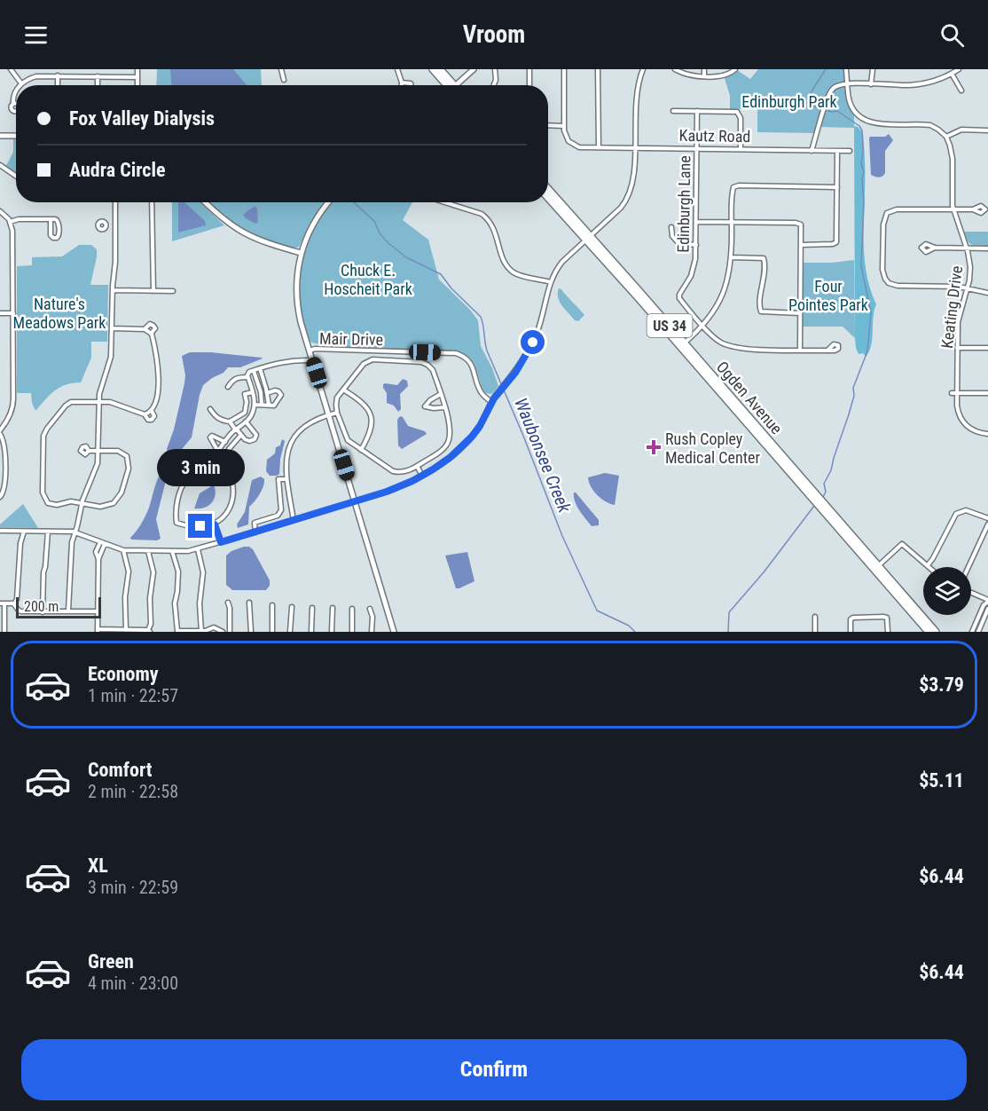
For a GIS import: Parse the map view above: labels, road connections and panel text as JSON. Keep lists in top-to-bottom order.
{
  "streets": {
    "main road": ["US 34", "Ogden Avenue"],
    "street": [
      "Kautz Road",
      "Edinburgh Lane",
      "Keating Drive",
      "Mair Drive"
    ]
  },
  "crossings": [
    ["Kautz Road", "Edinburgh Lane"]
  ],
  "water": ["Waubonsee Creek"],
  "parks": [
    "Edinburgh Park",
    "Chuck E. Hoscheit Park",
    "Four Pointes Park",
    "Nature's Meadows Park"
  ],
  "places": {
    "health": ["Rush Copley Medical Center"]
  },
  "scale_bar": "200 m",
  "page": {
    "header": "Vroom",
    "banner": ["Fox Valley Dialysis", "Audra Circle"],
    "bubble": "3 min",
    "scale": "200 m",
    "list": [
      {
        "name": "Economy",
        "note": "1 min · 22:57",
        "value": "$3.79"
      },
      {
        "name": "Comfort",
        "note": "2 min · 22:58",
        "value": "$5.11"
      },
      {
        "name": "XL",
        "note": "3 min · 22:59",
        "value": "$6.44"
      },
      {
        "name": "Green",
        "note": "4 min · 23:00",
        "value": "$6.44"
      }
    ],
    "buttons": "Confirm"
  }
}
